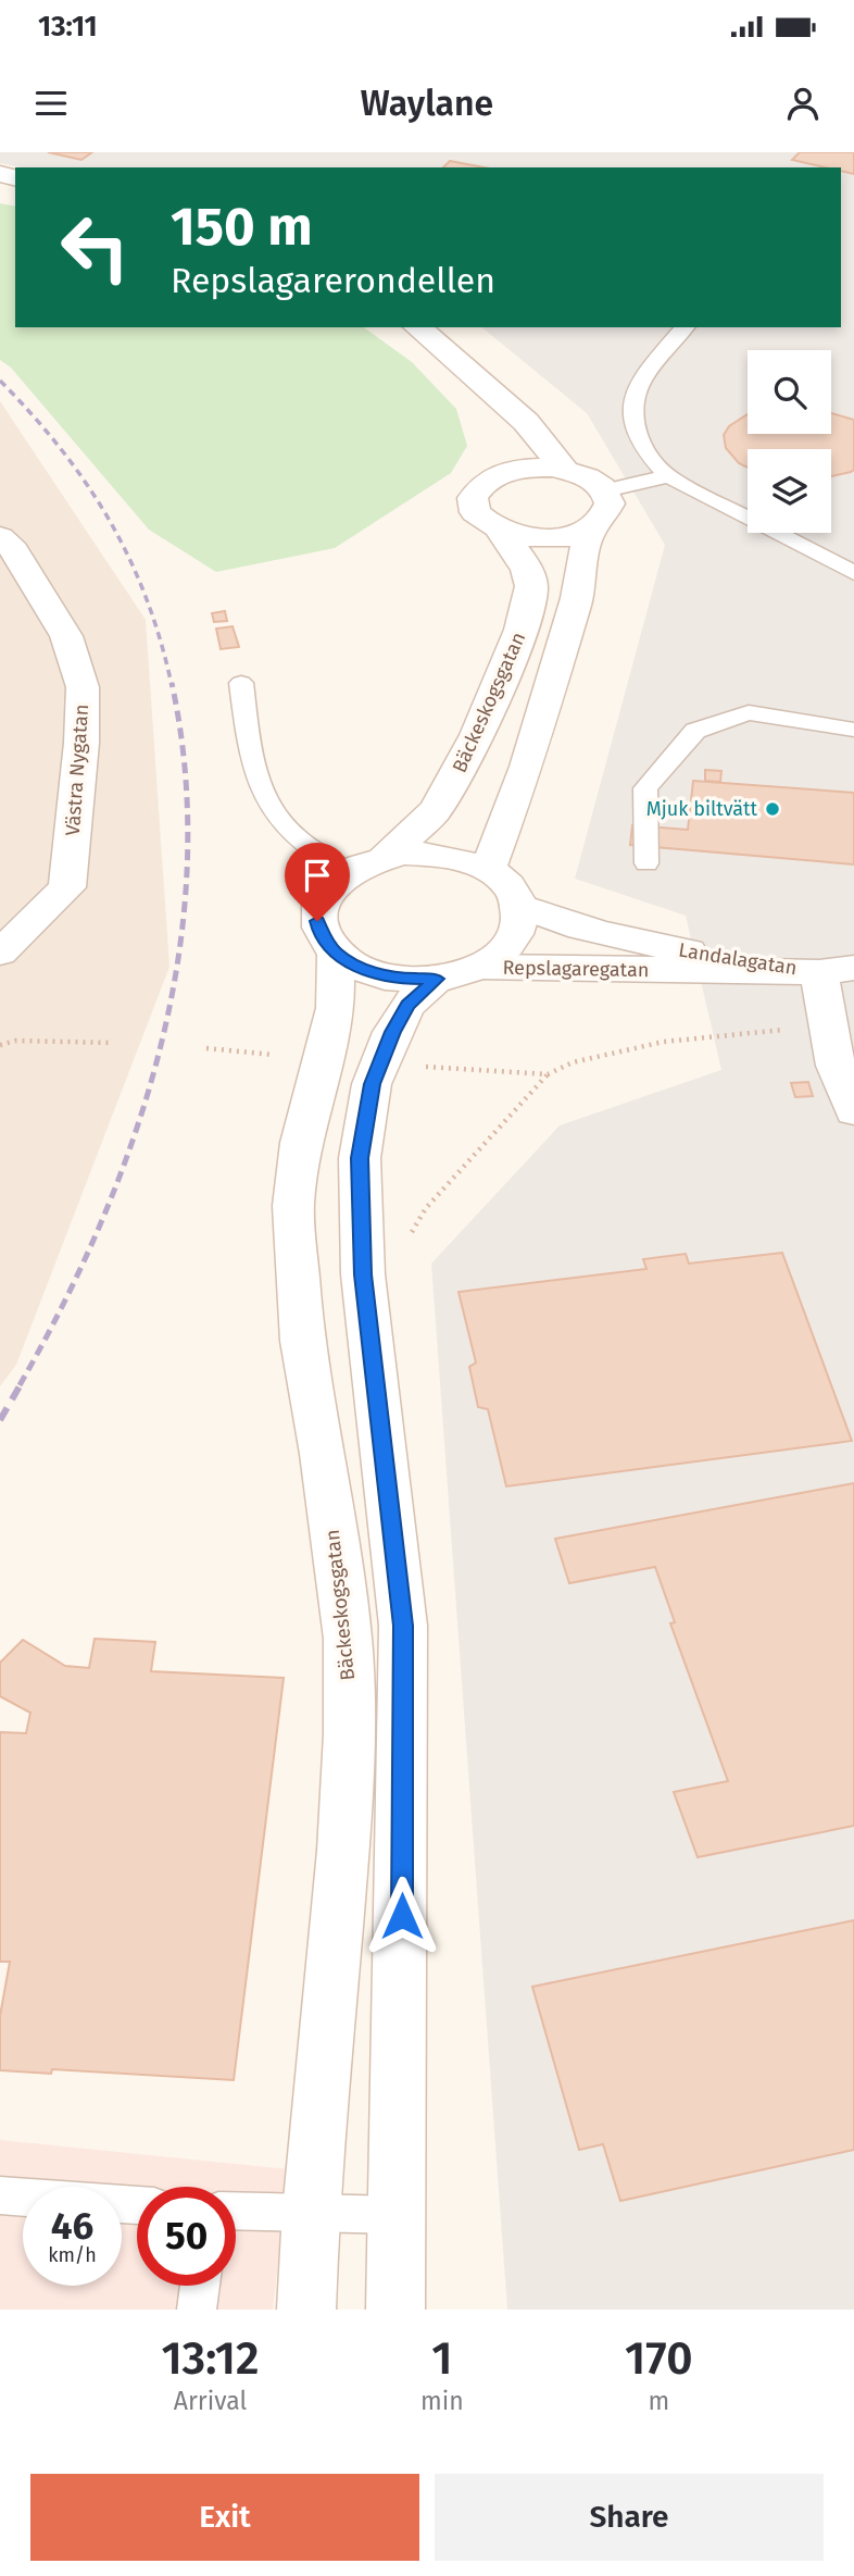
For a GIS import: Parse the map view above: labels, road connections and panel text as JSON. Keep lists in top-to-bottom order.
{
  "streets": {
    "main road": [
      "Bäckeskogsgatan",
      "Västra Nygatan",
      "Landalagatan",
      "Repslagaregatan"
    ]
  },
  "crossings": [
    ["Bäckeskogsgatan", "Landalagatan"],
    ["Bäckeskogsgatan", "Repslagaregatan"],
    ["Landalagatan", "Repslagaregatan"]
  ],
  "places": ["Mjuk biltvätt"],
  "page": {
    "status": "13:11",
    "header": "Waylane",
    "turn": ["150 m", "Repslagarerondellen"],
    "speed": "46 km/h",
    "limit": "50",
    "eta": [
      "13:12",
      "Arrival",
      "1",
      "min",
      "170",
      "m"
    ],
    "buttons": ["Exit", "Share"]
  }
}
